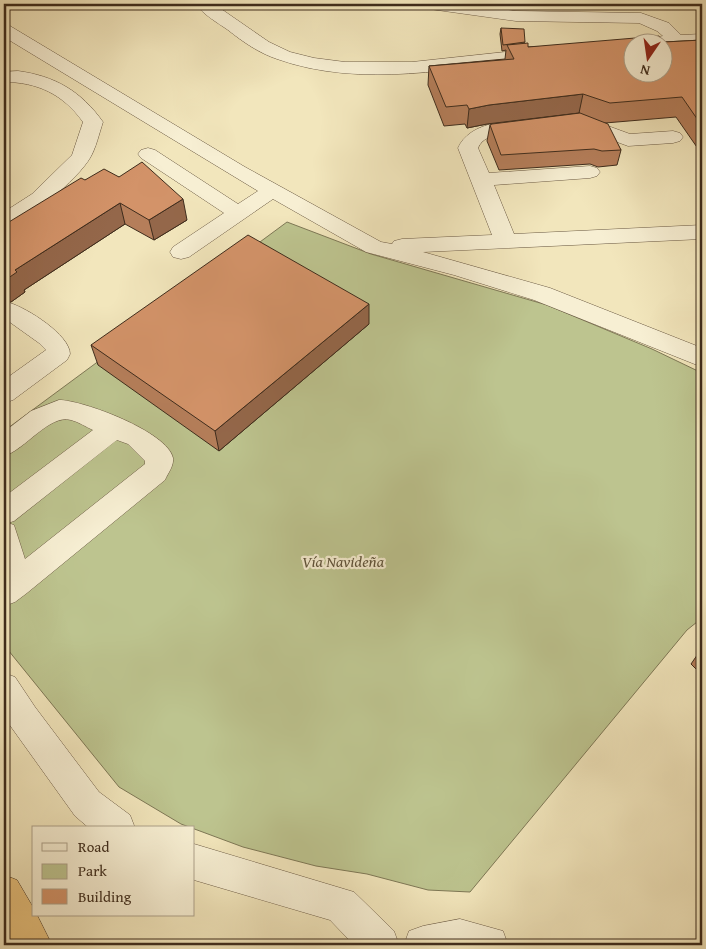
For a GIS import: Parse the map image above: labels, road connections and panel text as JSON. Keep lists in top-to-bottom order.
{
  "parks": ["Vía Navideña"],
  "legend": ["Road", "Park", "Building"],
  "north": "bottom"
}
